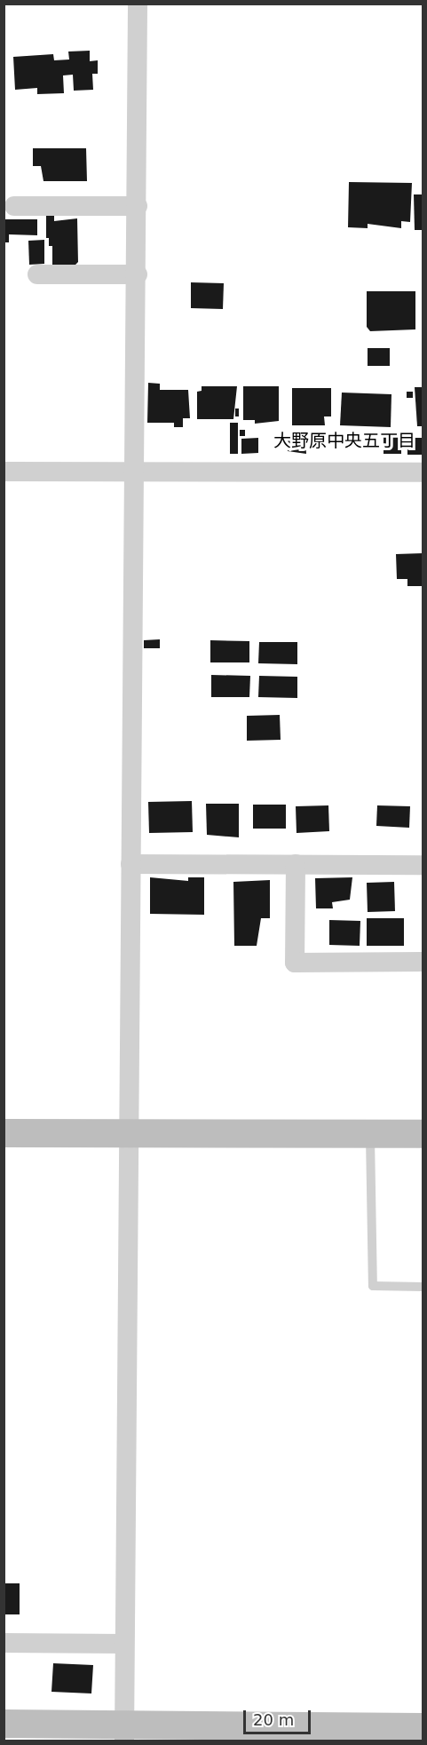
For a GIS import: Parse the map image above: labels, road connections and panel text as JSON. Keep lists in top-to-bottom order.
{
  "districts": ["大野原中央五丁目"],
  "scale_bar": "20 m"
}
